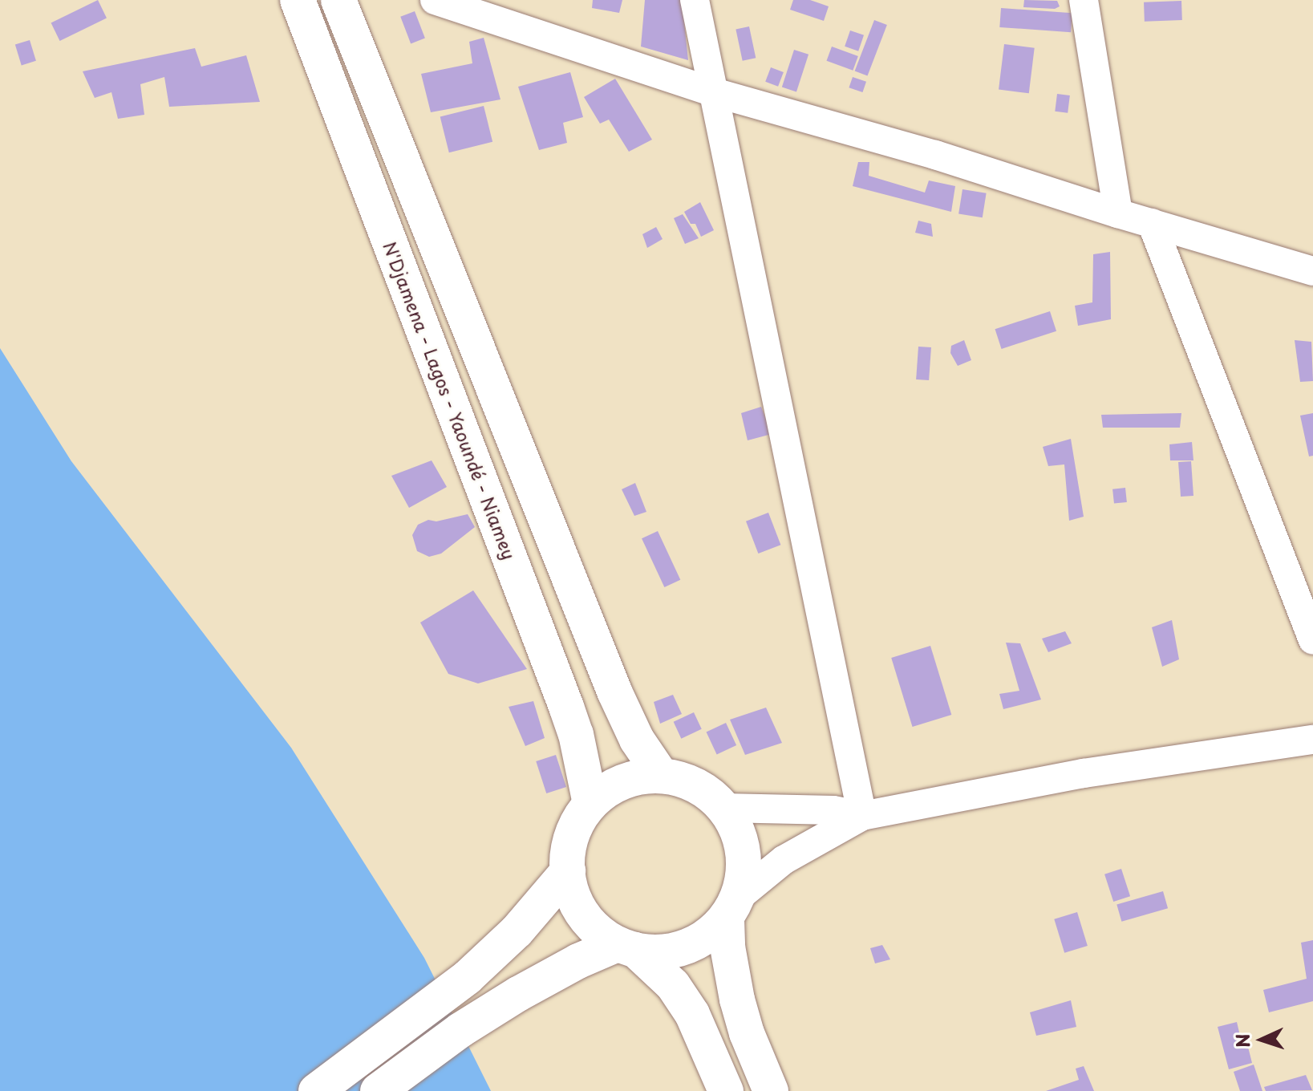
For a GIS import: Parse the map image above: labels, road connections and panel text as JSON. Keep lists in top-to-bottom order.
{
  "streets": {
    "main road": ["N'Djamena - Lagos - Yaoundé - Niamey"]
  },
  "north": "left"
}
